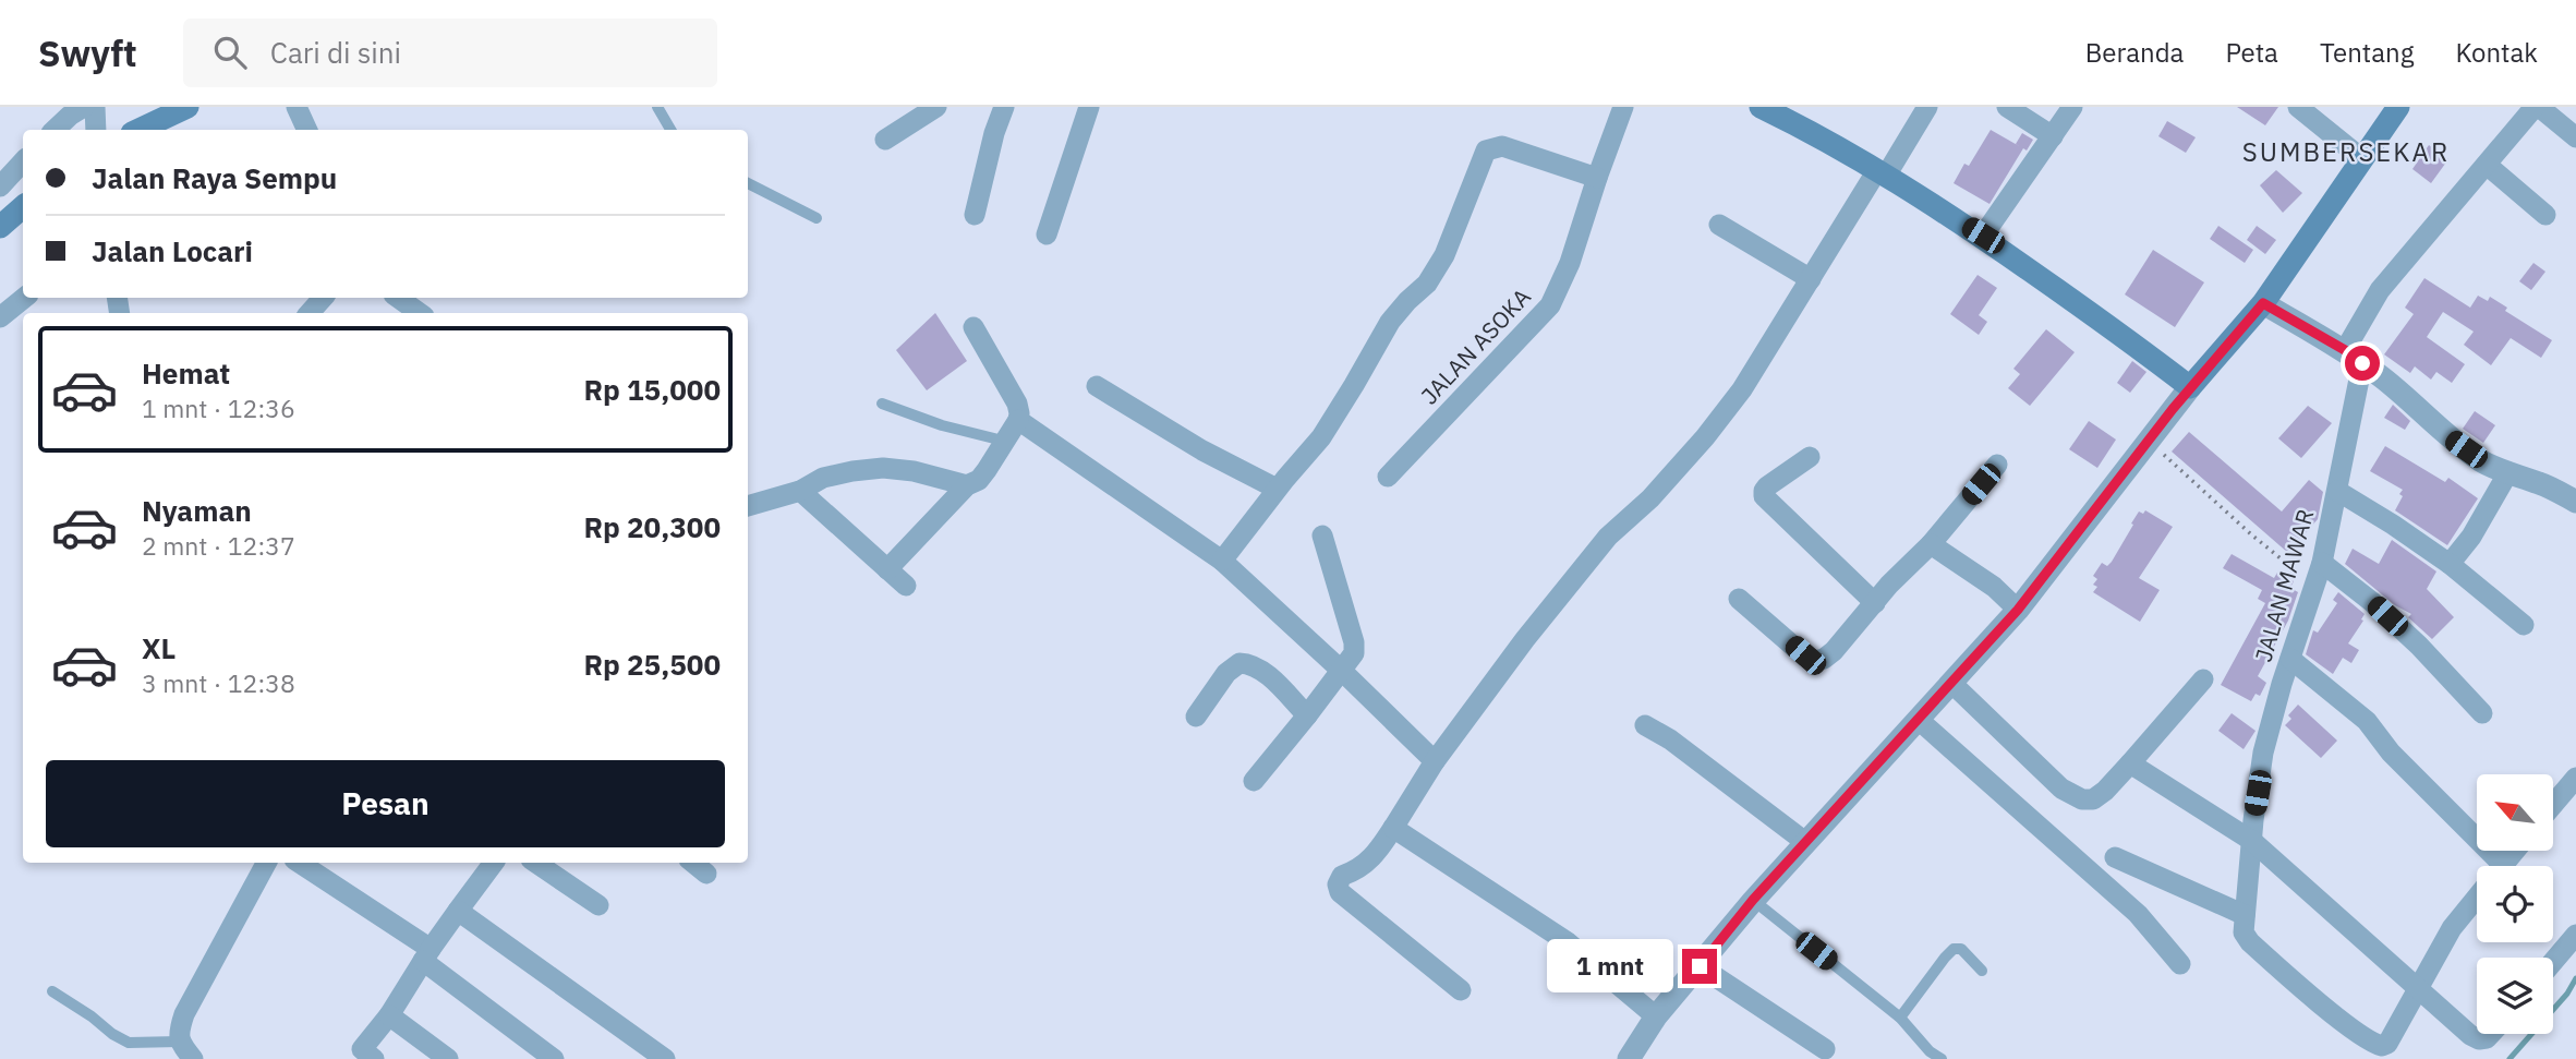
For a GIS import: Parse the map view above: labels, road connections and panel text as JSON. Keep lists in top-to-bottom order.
{
  "streets": {
    "street": ["JALAN ASOKA", "JALAN MAWAR"]
  },
  "districts": ["SUMBERSEKAR"],
  "north": "top left",
  "page": {
    "header": "Swyft",
    "search": "Cari di sini",
    "nav": [
      "Beranda",
      "Peta",
      "Tentang",
      "Kontak"
    ],
    "banner": ["Jalan Raya Sempu", "Jalan Locari"],
    "list": [
      {
        "name": "Hemat",
        "note": "1 mnt · 12:36",
        "value": "Rp 15,000"
      },
      {
        "name": "Nyaman",
        "note": "2 mnt · 12:37",
        "value": "Rp 20,300"
      },
      {
        "name": "XL",
        "note": "3 mnt · 12:38",
        "value": "Rp 25,500"
      }
    ],
    "buttons": "Pesan",
    "bubble": "1 mnt"
  }
}
